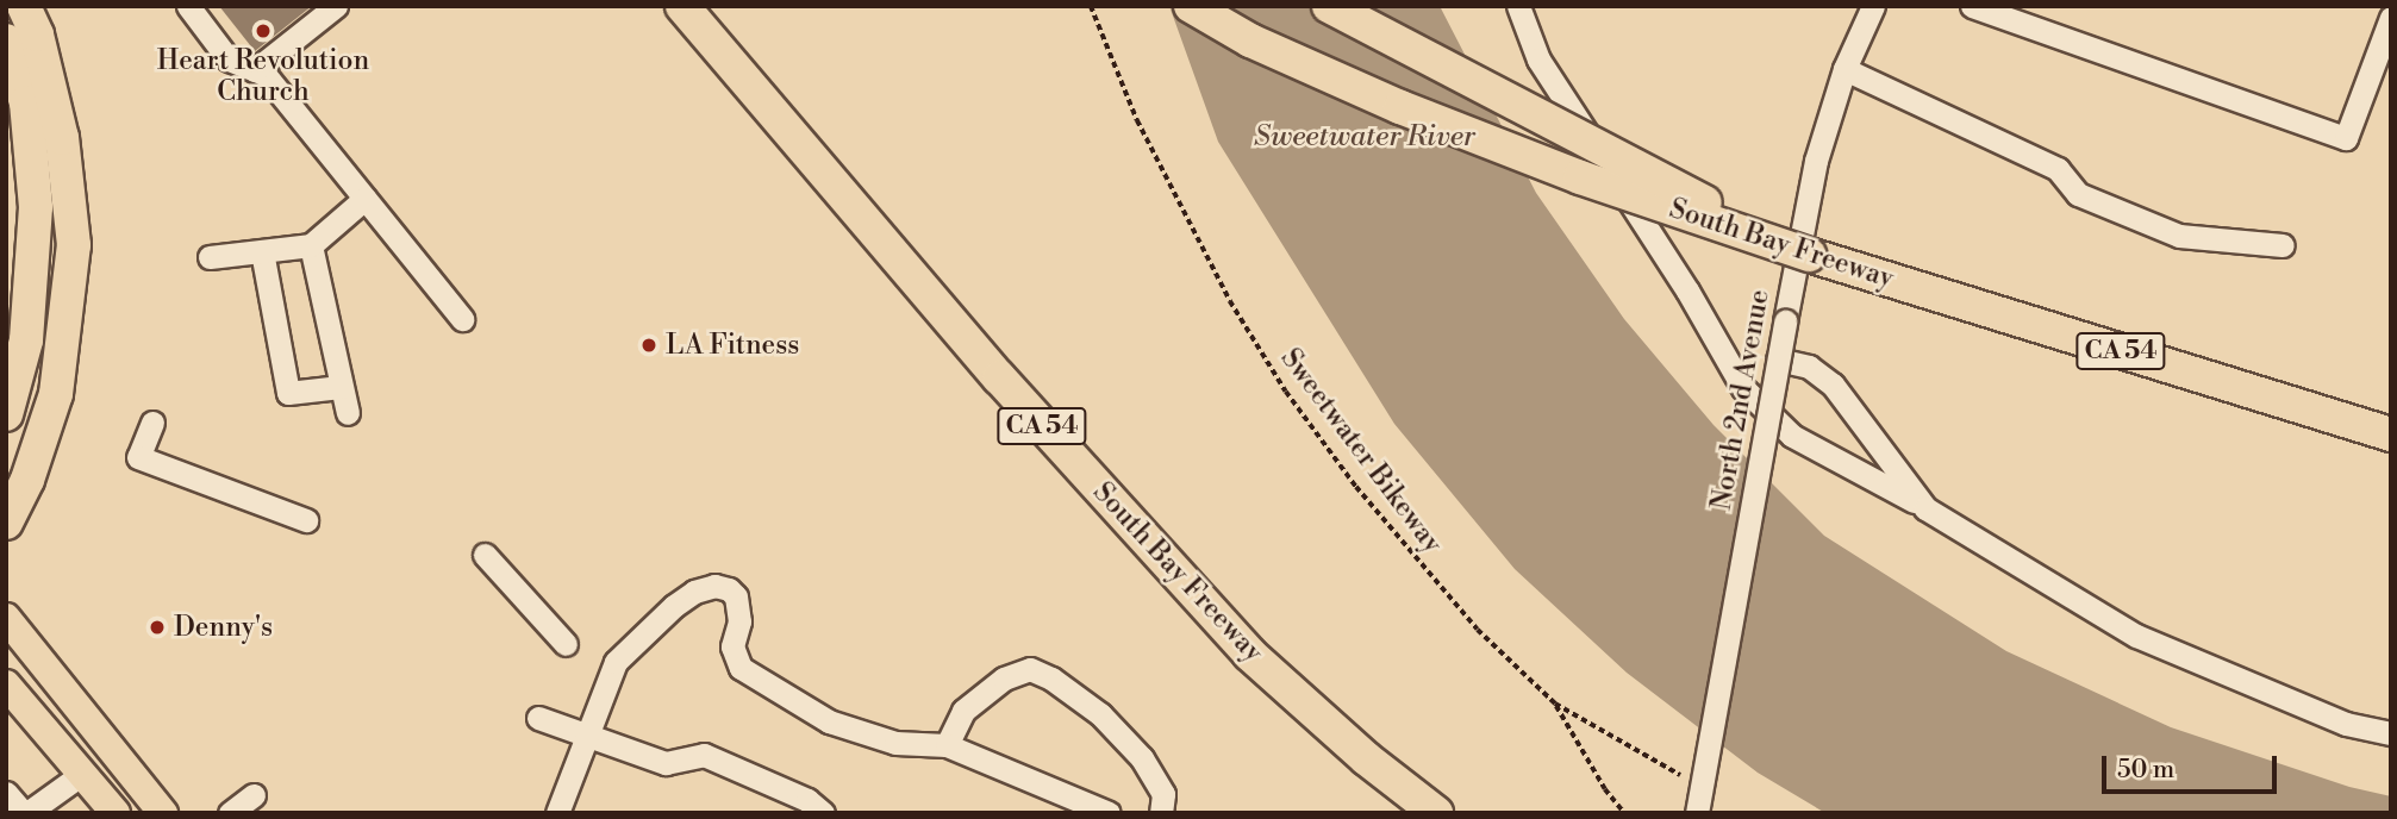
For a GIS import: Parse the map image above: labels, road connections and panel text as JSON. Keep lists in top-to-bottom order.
{
  "streets": {
    "highway": ["South Bay Freeway", "CA 54"],
    "street": ["North 2nd Avenue"],
    "path": ["Sweetwater Bikeway"]
  },
  "water": ["Sweetwater River"],
  "places": ["Heart Revolution Church", "LA Fitness", "Denny's"],
  "scale_bar": "50 m"
}
